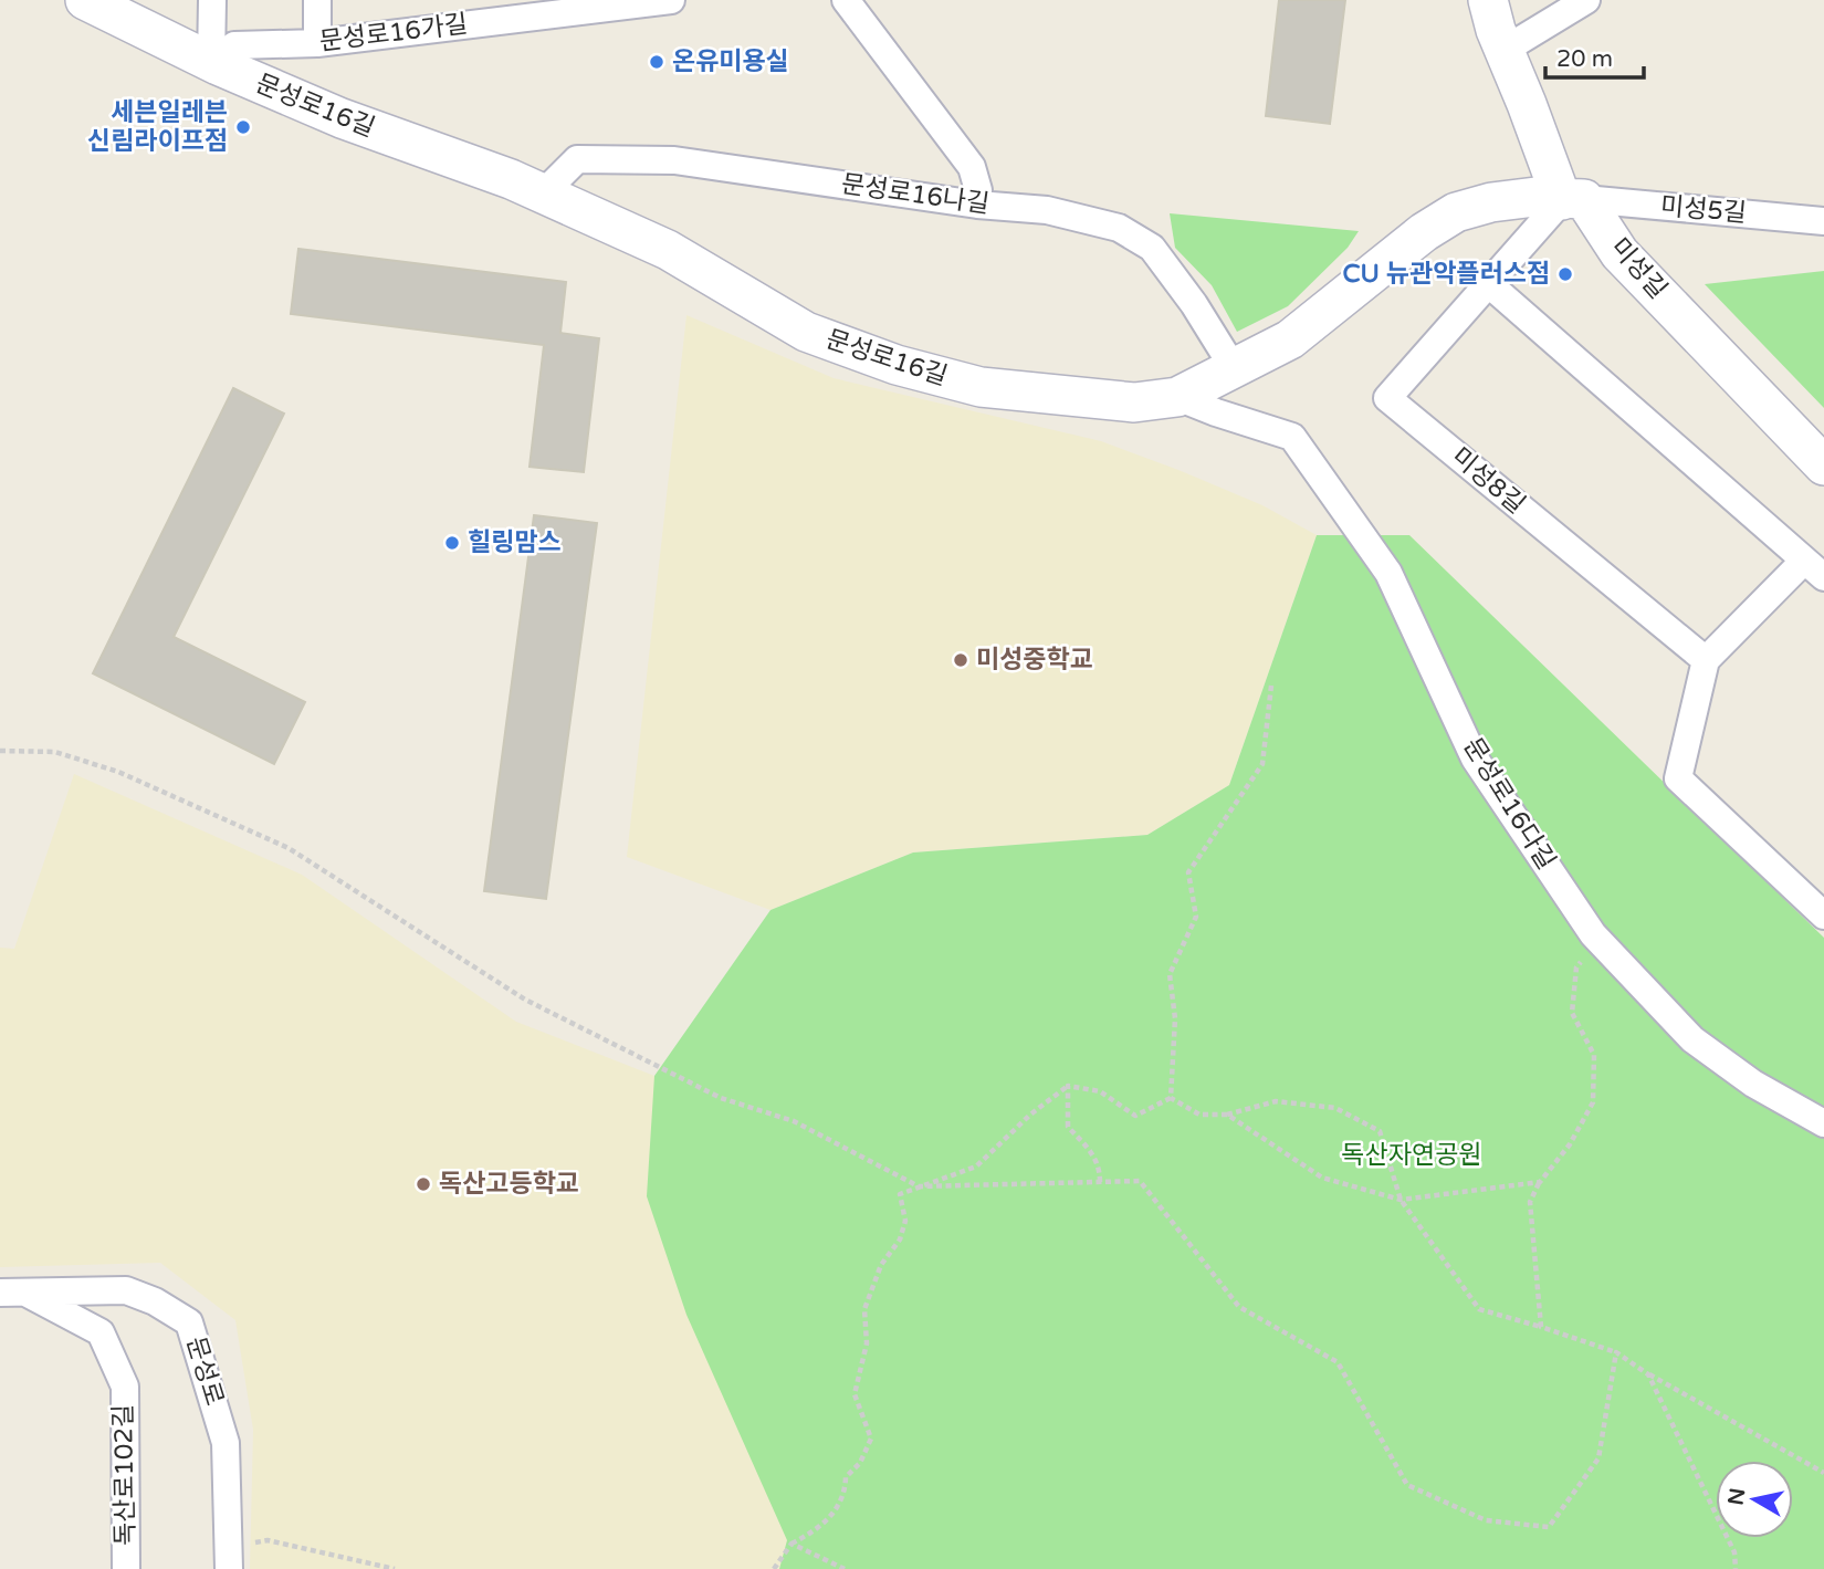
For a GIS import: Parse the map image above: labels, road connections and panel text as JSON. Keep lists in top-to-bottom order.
{
  "streets": {
    "street": [
      "문성로16가길",
      "문성로16길",
      "문성로16나길",
      "미성5길",
      "미성길",
      "미성8길",
      "문성로16다길",
      "문성로",
      "독산로102길"
    ]
  },
  "crossings": [
    ["문성로16가길", "문성로16길"],
    ["문성로16길", "문성로16나길"],
    ["문성로16길", "미성5길"],
    ["문성로16길", "미성길"],
    ["문성로16길", "미성8길"],
    ["문성로16길", "문성로16다길"],
    ["미성5길", "미성길"],
    ["미성5길", "미성8길"],
    ["미성길", "미성8길"],
    ["문성로", "독산로102길"]
  ],
  "parks": ["독산자연공원"],
  "places": [
    "온유미용실",
    "세븐일레븐 신림라이프점",
    "CU 뉴관악플러스점",
    "힐링맘스",
    "미성중학교",
    "독산고등학교"
  ],
  "scale_bar": "20 m",
  "north": "left"
}
